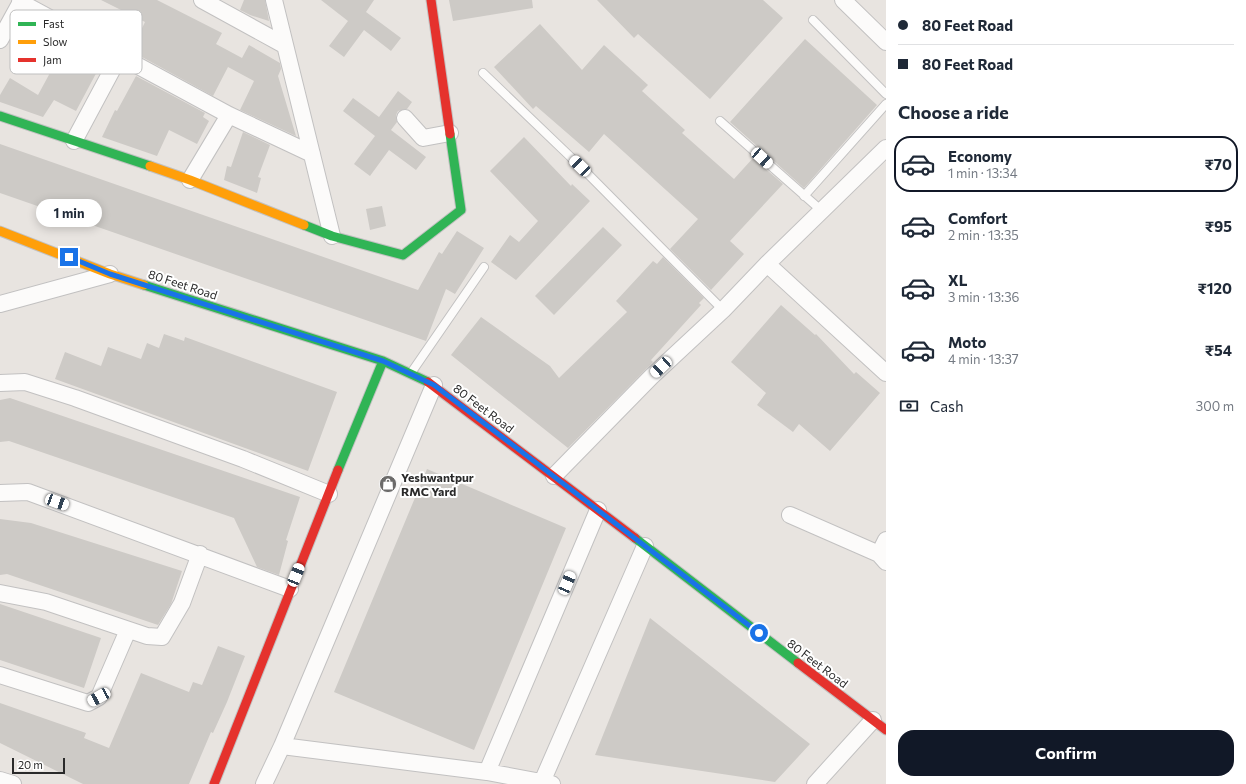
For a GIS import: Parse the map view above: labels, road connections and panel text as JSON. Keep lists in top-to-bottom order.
{
  "streets": {
    "street": ["80 Feet Road"]
  },
  "places": {
    "shop": ["Yeshwantpur RMC Yard"]
  },
  "legend": ["Fast", "Slow", "Jam"],
  "scale_bar": "20 m",
  "page": {
    "banner": ["80 Feet Road", "80 Feet Road"],
    "heading": "Choose a ride",
    "list": [
      {
        "name": "Economy",
        "note": "1 min · 13:34",
        "value": "₹70"
      },
      {
        "name": "Comfort",
        "note": "2 min · 13:35",
        "value": "₹95"
      },
      {
        "name": "XL",
        "note": "3 min · 13:36",
        "value": "₹120"
      },
      {
        "name": "Moto",
        "note": "4 min · 13:37",
        "value": "₹54"
      }
    ],
    "bubble": "1 min",
    "pay": ["Cash", "300 m"],
    "buttons": "Confirm",
    "scale": "20 m"
  }
}
